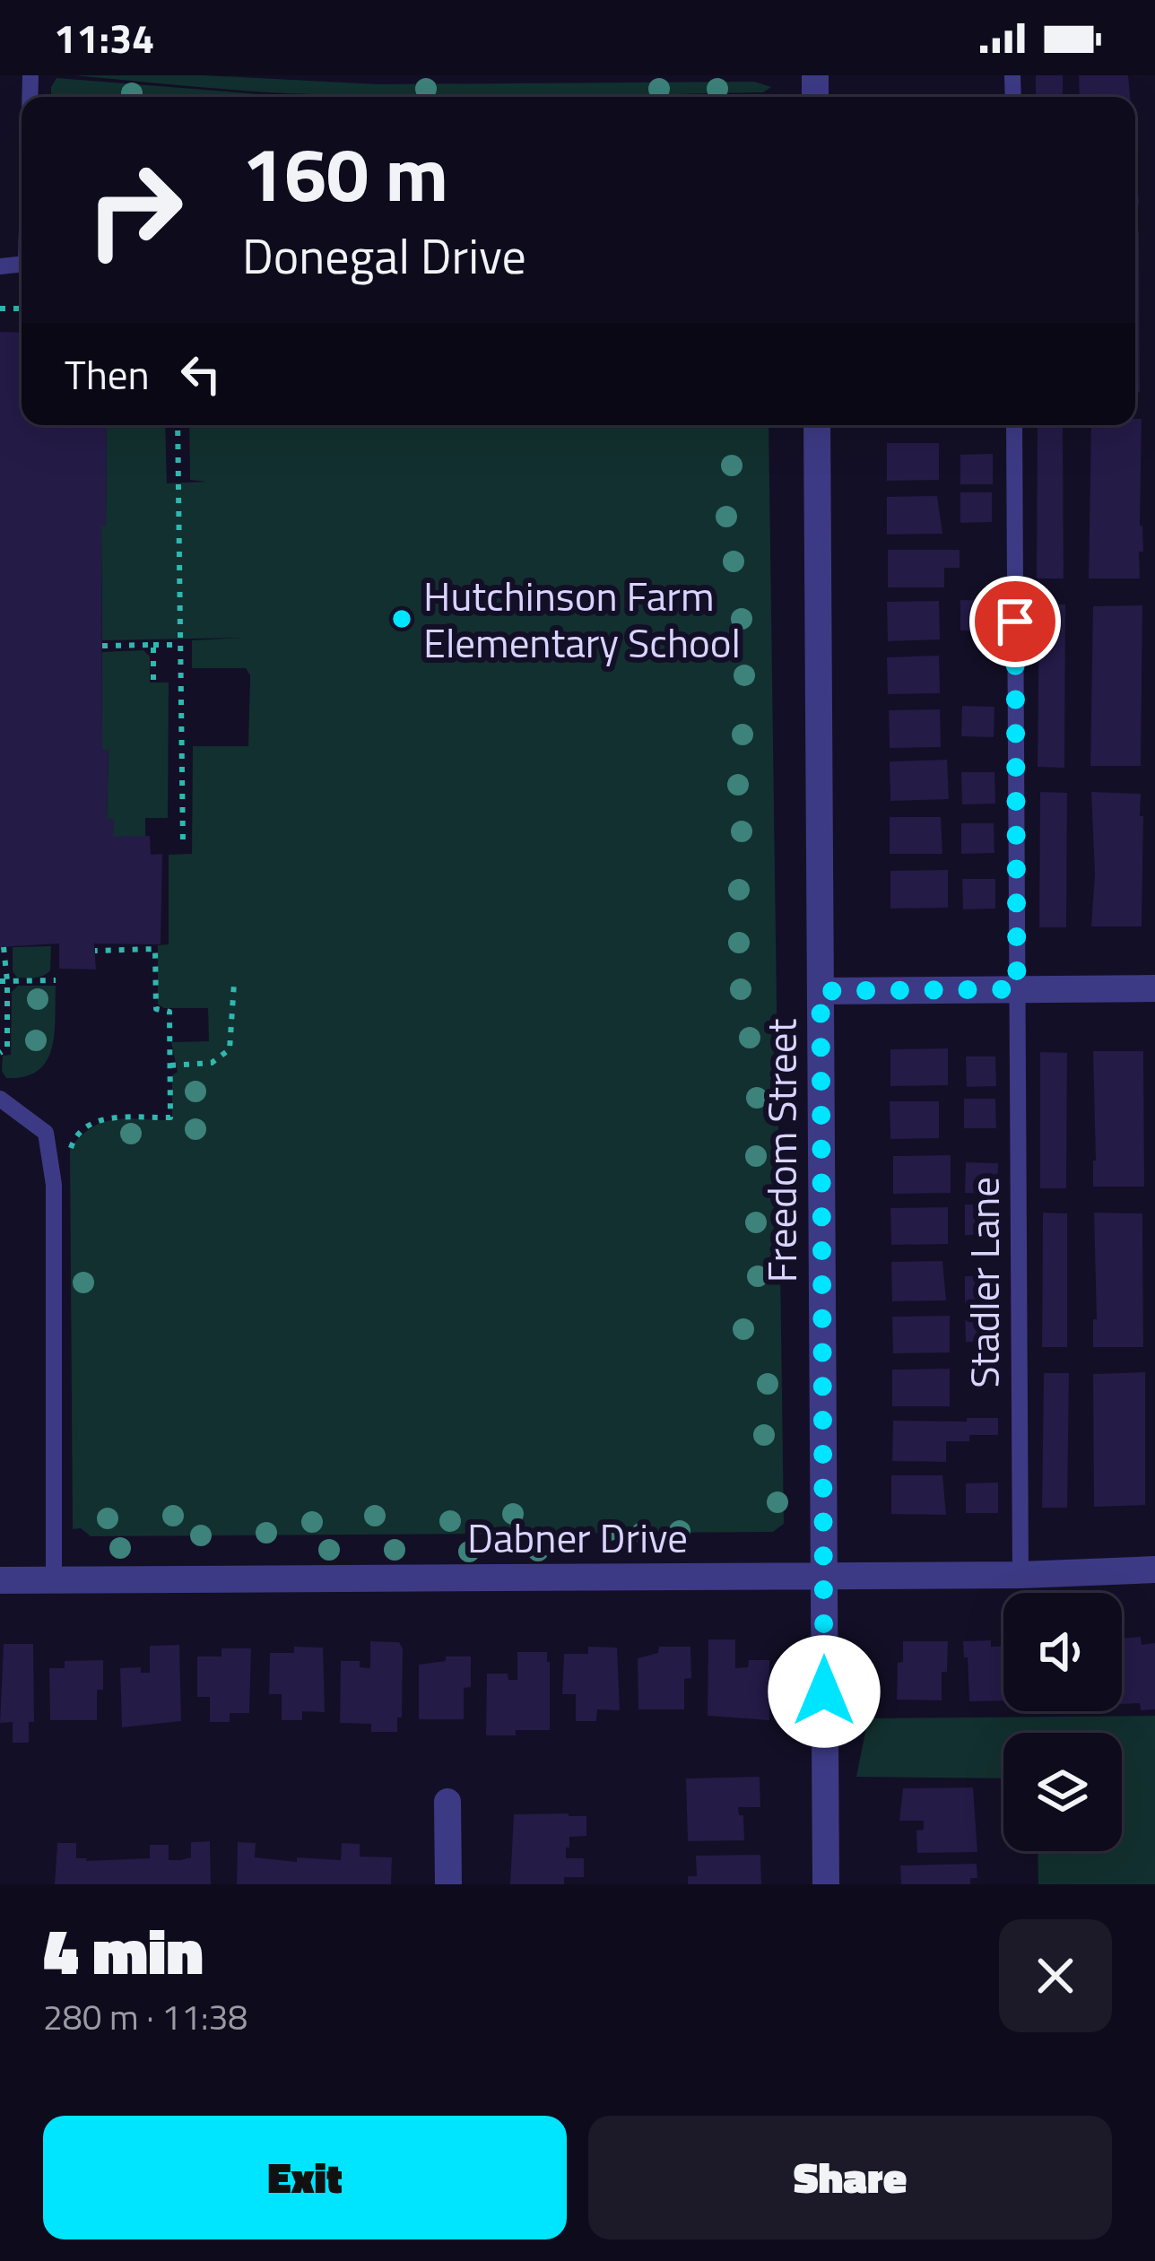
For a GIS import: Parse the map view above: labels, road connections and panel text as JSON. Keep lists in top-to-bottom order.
{
  "streets": {
    "street": ["Freedom Street", "Dabner Drive"],
    "lane": ["Stadler Lane"]
  },
  "crossings": [
    ["Freedom Street", "Dabner Drive"],
    ["Stadler Lane", "Dabner Drive"]
  ],
  "places": ["Hutchinson Farm Elementary School"],
  "page": {
    "status": "11:34",
    "turn": ["160 m", "Donegal Drive"],
    "then": "Then",
    "heading": ["4 min", "280 m · 11:38"],
    "buttons": ["Exit", "Share"]
  }
}
